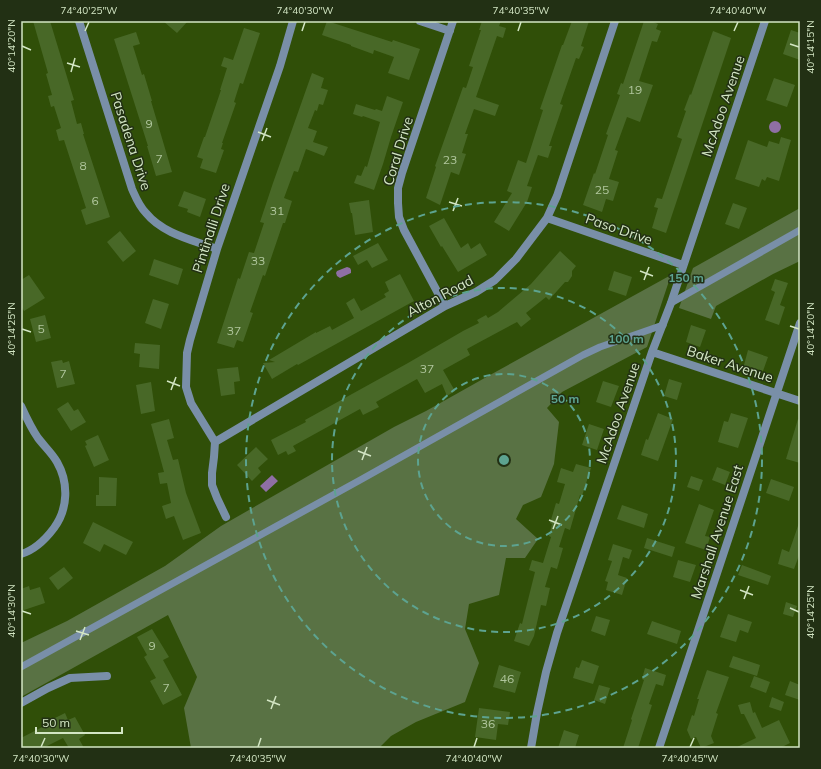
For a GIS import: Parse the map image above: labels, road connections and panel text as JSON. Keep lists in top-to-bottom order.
{
  "streets": {
    "street": [
      "McAdoo Avenue",
      "Pasadena Drive",
      "Coral Drive",
      "Pintinalli Drive",
      "Paso Drive",
      "Alton Road",
      "Baker Avenue",
      "Marshall Avenue East"
    ]
  },
  "crossings": [
    ["McAdoo Avenue", "Paso Drive"],
    ["McAdoo Avenue", "Baker Avenue"],
    ["Pasadena Drive", "Pintinalli Drive"],
    ["Coral Drive", "Alton Road"],
    ["Pintinalli Drive", "Alton Road"],
    ["Paso Drive", "Alton Road"],
    ["Baker Avenue", "Marshall Avenue East"]
  ],
  "house_numbers": [
    "19",
    "9",
    "7",
    "23",
    "8",
    "25",
    "6",
    "31",
    "33",
    "5",
    "37",
    "37",
    "7",
    "9",
    "46",
    "7",
    "36"
  ],
  "scale_bar": "50 m",
  "coordinates": [
    "74°40'25\"W",
    "74°40'30\"W",
    "74°40'35\"W",
    "74°40'40\"W",
    "40°14'20\"N",
    "40°14'15\"N",
    "40°14'25\"N",
    "40°14'30\"N",
    "74°40'45\"W"
  ],
  "rings": ["150 m", "100 m", "50 m"]
}
